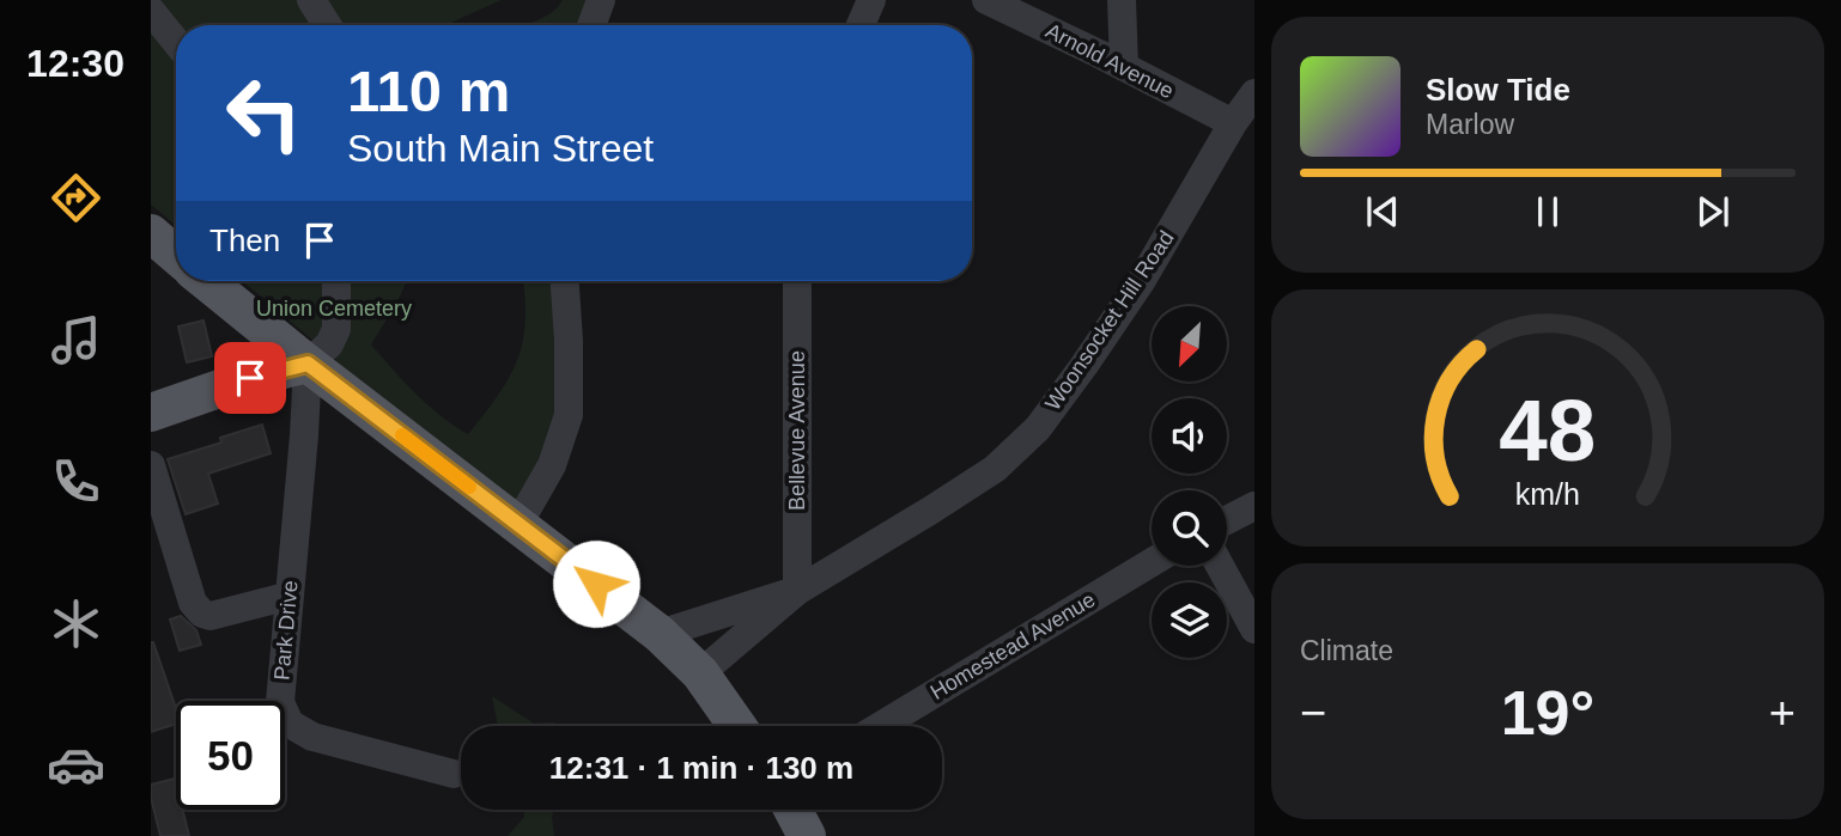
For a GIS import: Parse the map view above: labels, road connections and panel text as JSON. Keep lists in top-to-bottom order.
{
  "streets": {
    "street": [
      "Arnold Avenue",
      "Woonsocket Hill Road",
      "Bellevue Avenue",
      "Park Drive",
      "Homestead Avenue"
    ]
  },
  "crossings": [
    ["Arnold Avenue", "Woonsocket Hill Road"],
    ["Woonsocket Hill Road", "Bellevue Avenue"]
  ],
  "parks": ["Union Cemetery"],
  "north": "bottom left",
  "page": {
    "tabs": "12:30",
    "turn": ["110 m", "South Main Street"],
    "song": ["Slow Tide", "Marlow"],
    "then": "Then",
    "tile": "Climate",
    "heat": ["−", "19°", "+"],
    "limit": "50",
    "trip": "12:31 · 1 min · 130 m",
    "gauge": ["48", "km/h"]
  }
}
